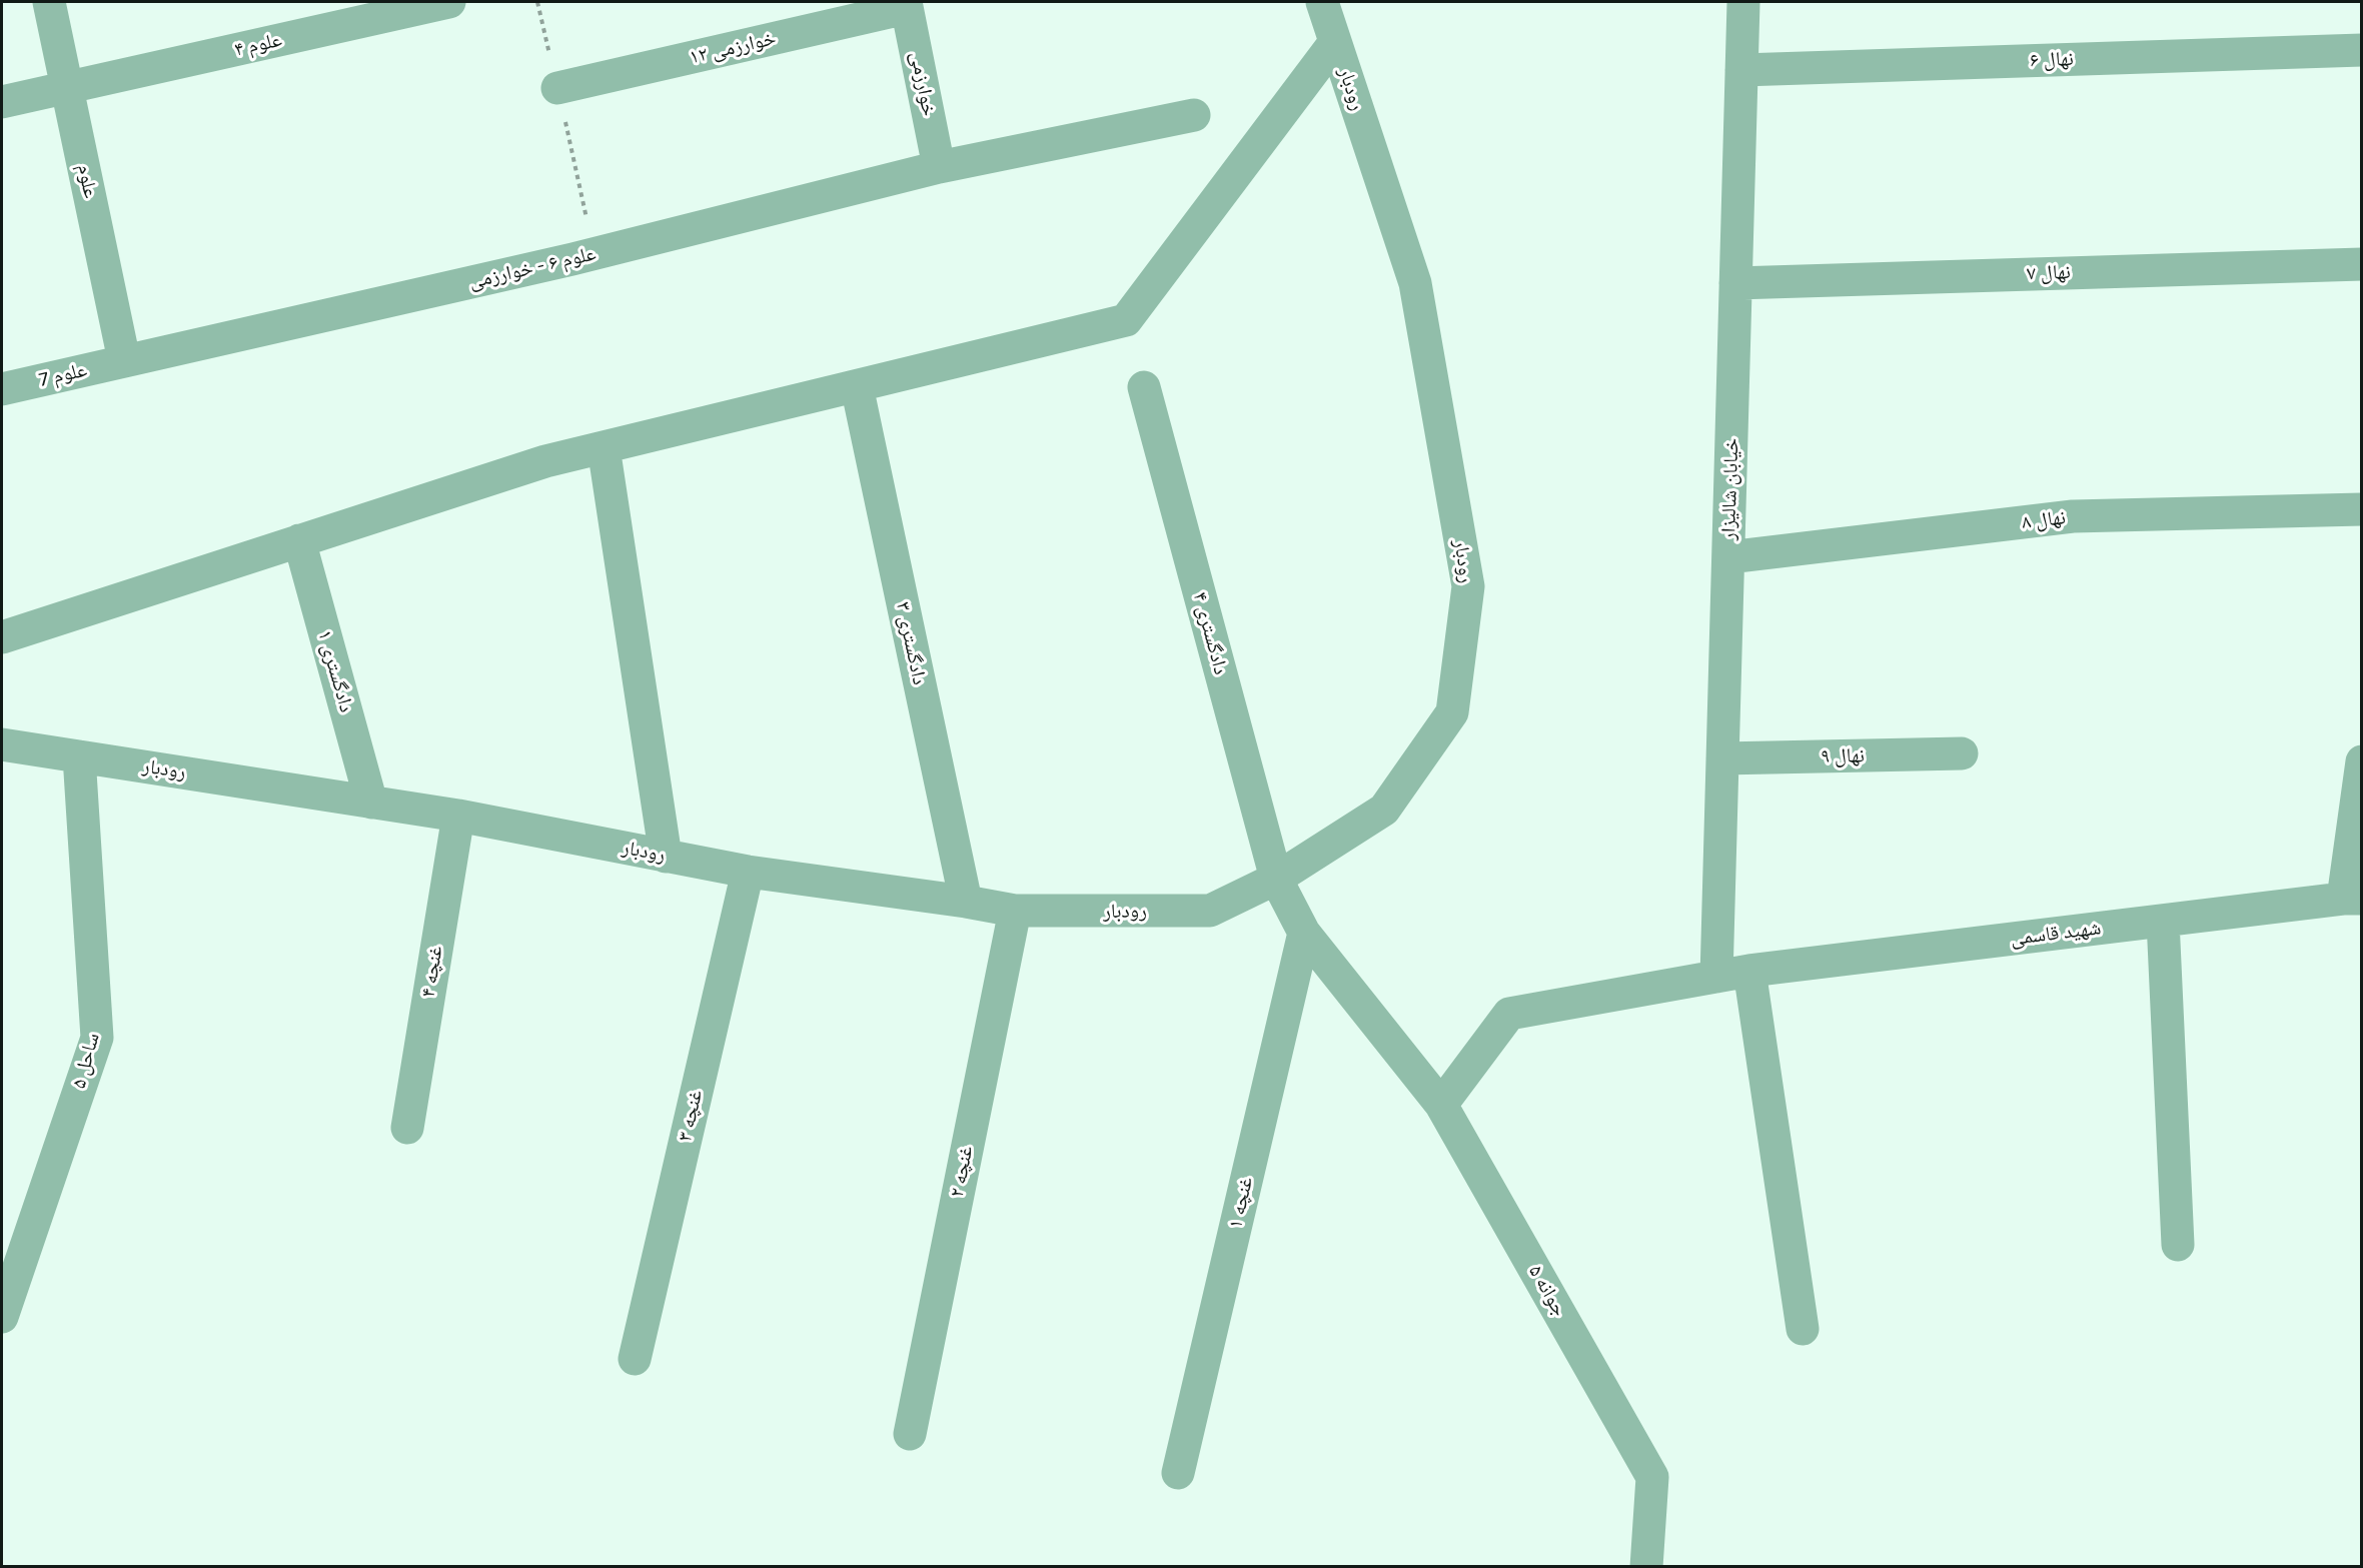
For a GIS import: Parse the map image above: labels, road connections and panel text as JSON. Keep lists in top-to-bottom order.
{
  "streets": {
    "street": [
      "علوم ۴",
      "خوارزمی ۱۲",
      "نهال ۶",
      "خوارزمی",
      "رودبار",
      "علوم",
      "علوم ۶ - خوارزمی",
      "نهال ۷",
      "علوم 7",
      "خیابان شالیزار",
      "نهال ۸",
      "دادگستری ۴",
      "دادگستری ۳",
      "دادگستری ۱",
      "نهال ۹",
      "شهید قاسمی",
      "غنچه ۴",
      "ساحل ۵",
      "غنچه ۳",
      "غنچه ۲",
      "غنچه ۱",
      "جوانه ۵"
    ]
  },
  "crossings": [
    ["علوم ۴", "علوم"],
    ["خوارزمی ۱۲", "خوارزمی"],
    ["نهال ۶", "خیابان شالیزار"],
    ["خوارزمی", "علوم ۶ - خوارزمی"],
    ["رودبار", "دادگستری ۴"],
    ["رودبار", "دادگستری ۳"],
    ["رودبار", "دادگستری ۱"],
    ["رودبار", "غنچه ۴"],
    ["رودبار", "ساحل ۵"],
    ["رودبار", "غنچه ۳"],
    ["رودبار", "غنچه ۲"],
    ["رودبار", "جوانه ۵"],
    ["علوم", "علوم ۶ - خوارزمی"],
    ["علوم", "علوم 7"],
    ["علوم ۶ - خوارزمی", "علوم 7"],
    ["نهال ۷", "خیابان شالیزار"],
    ["خیابان شالیزار", "نهال ۸"],
    ["خیابان شالیزار", "نهال ۹"],
    ["دادگستری ۴", "جوانه ۵"],
    ["غنچه ۱", "جوانه ۵"]
  ]
}
